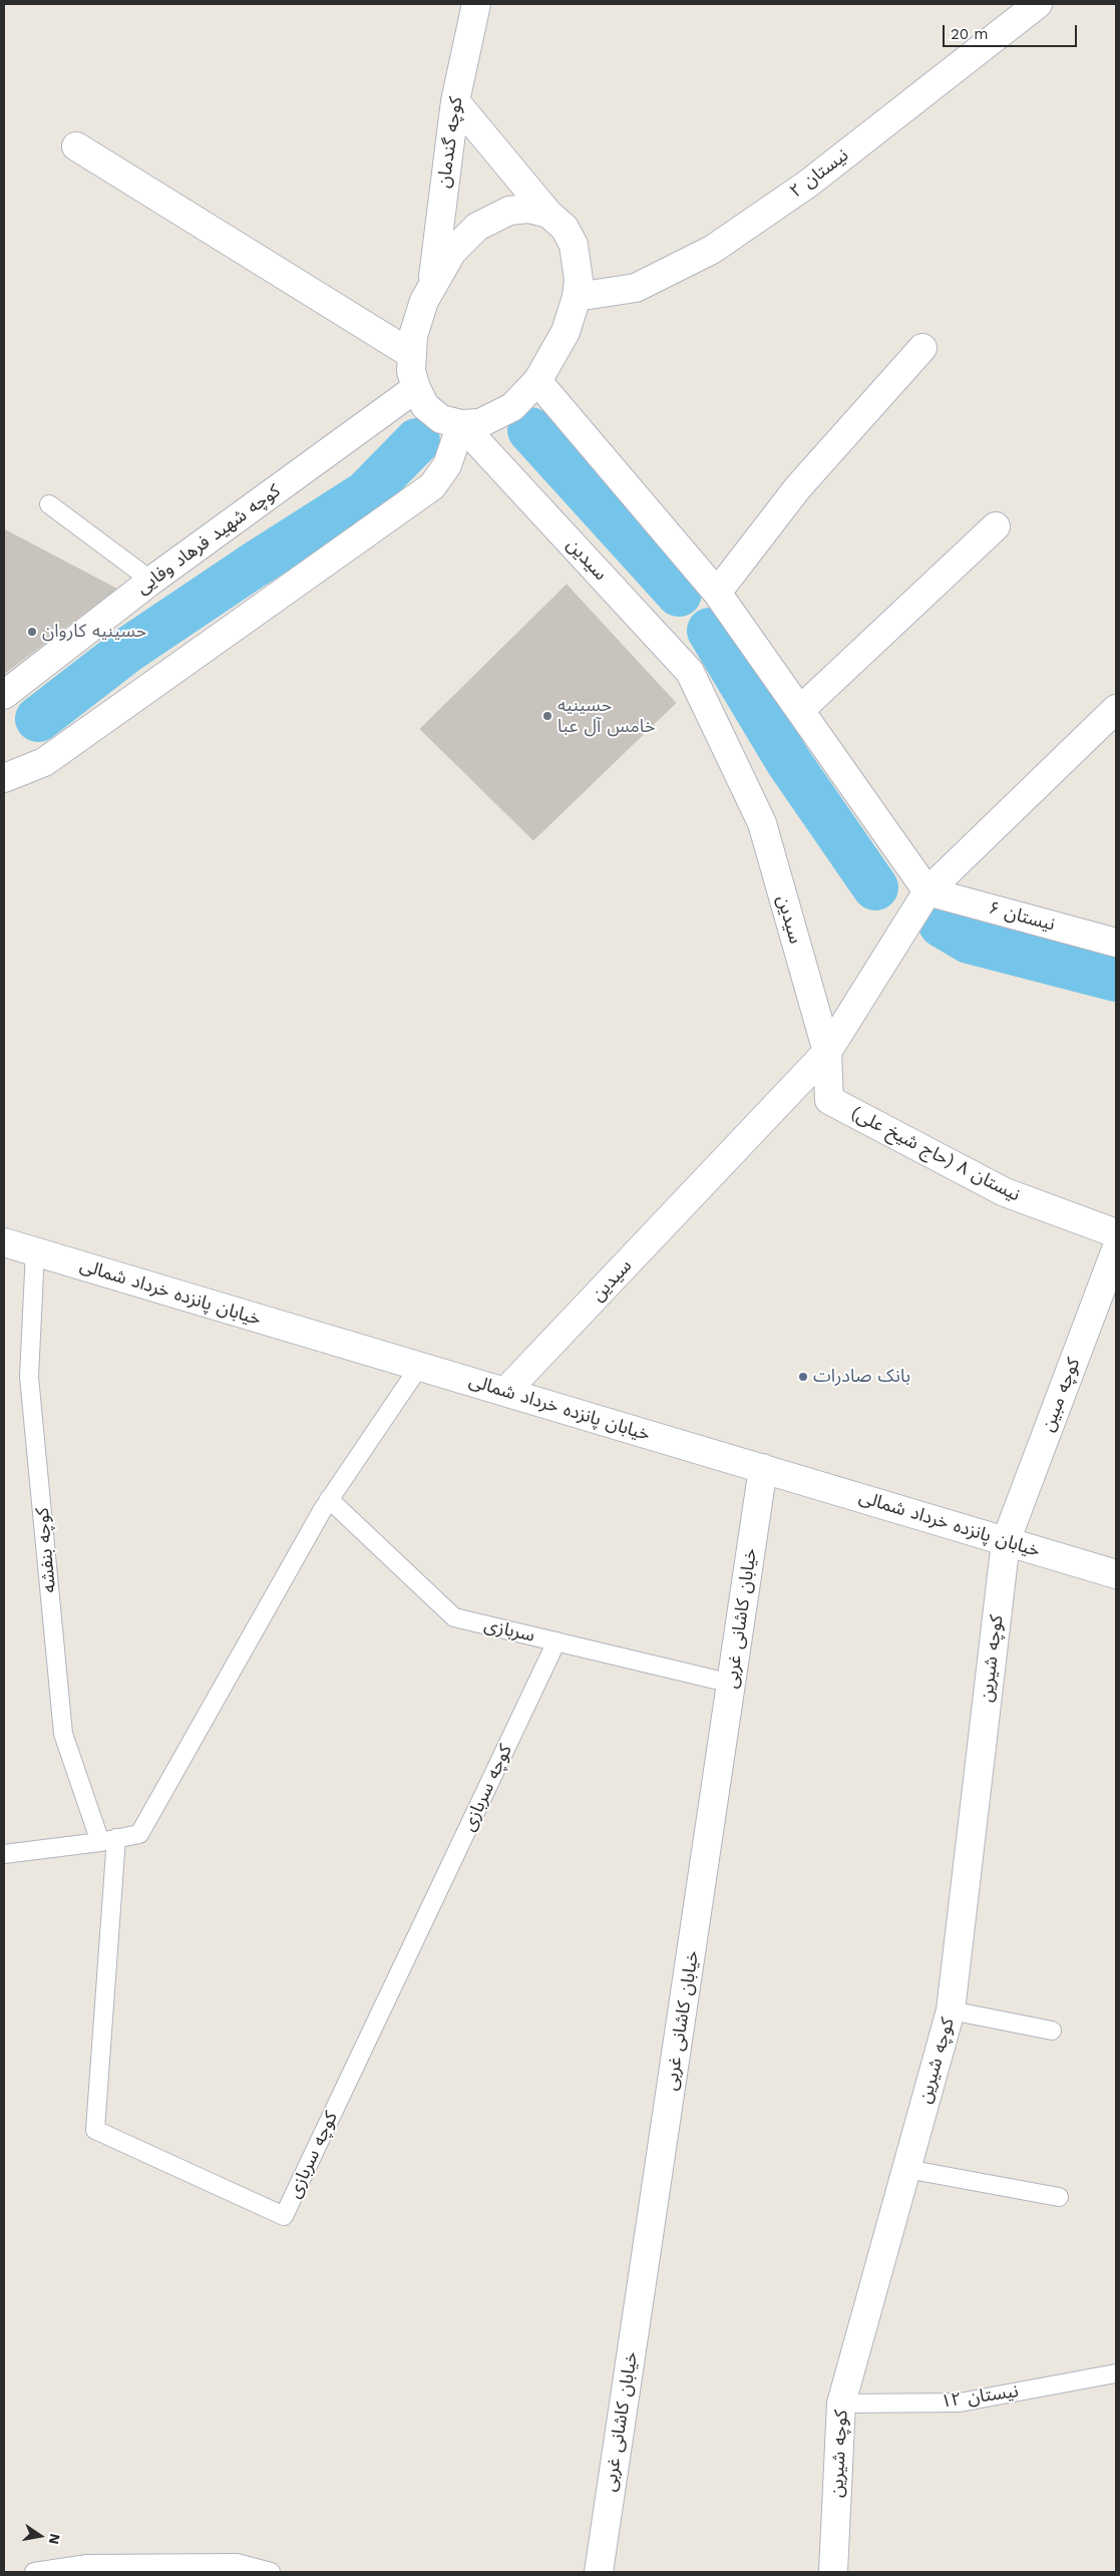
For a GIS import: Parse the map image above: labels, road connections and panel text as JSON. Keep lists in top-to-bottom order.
{
  "streets": {
    "street": [
      "کوچه گندمان",
      "نیستان ۲",
      "کوچه شهید فرهاد وفایی",
      "سیدین",
      "نیستان ۶",
      "نیستان ۸ (حاج شیخ علی)",
      "خیابان پانزده خرداد شمالی",
      "کوچه مبین",
      "خیابان کاشانی غربی",
      "کوچه شیرین"
    ],
    "lane": [
      "کوچه بنفشه",
      "سربازی",
      "کوچه سربازی",
      "نیستان ۱۲"
    ]
  },
  "crossings": [
    ["سیدین", "نیستان ۸ (حاج شیخ علی)"],
    ["سیدین", "خیابان پانزده خرداد شمالی"],
    ["خیابان پانزده خرداد شمالی", "کوچه مبین"],
    ["خیابان پانزده خرداد شمالی", "کوچه بنفشه"],
    ["خیابان پانزده خرداد شمالی", "خیابان کاشانی غربی"],
    ["خیابان پانزده خرداد شمالی", "کوچه شیرین"],
    ["کوچه مبین", "کوچه شیرین"],
    ["کوچه بنفشه", "کوچه سربازی"],
    ["خیابان کاشانی غربی", "سربازی"],
    ["سربازی", "کوچه سربازی"],
    ["کوچه شیرین", "نیستان ۱۲"]
  ],
  "places": ["حسینیه کاروان", "حسینیه خامس آل عبا", "بانک صادرات"],
  "scale_bar": "20 m",
  "north": "right"
}
